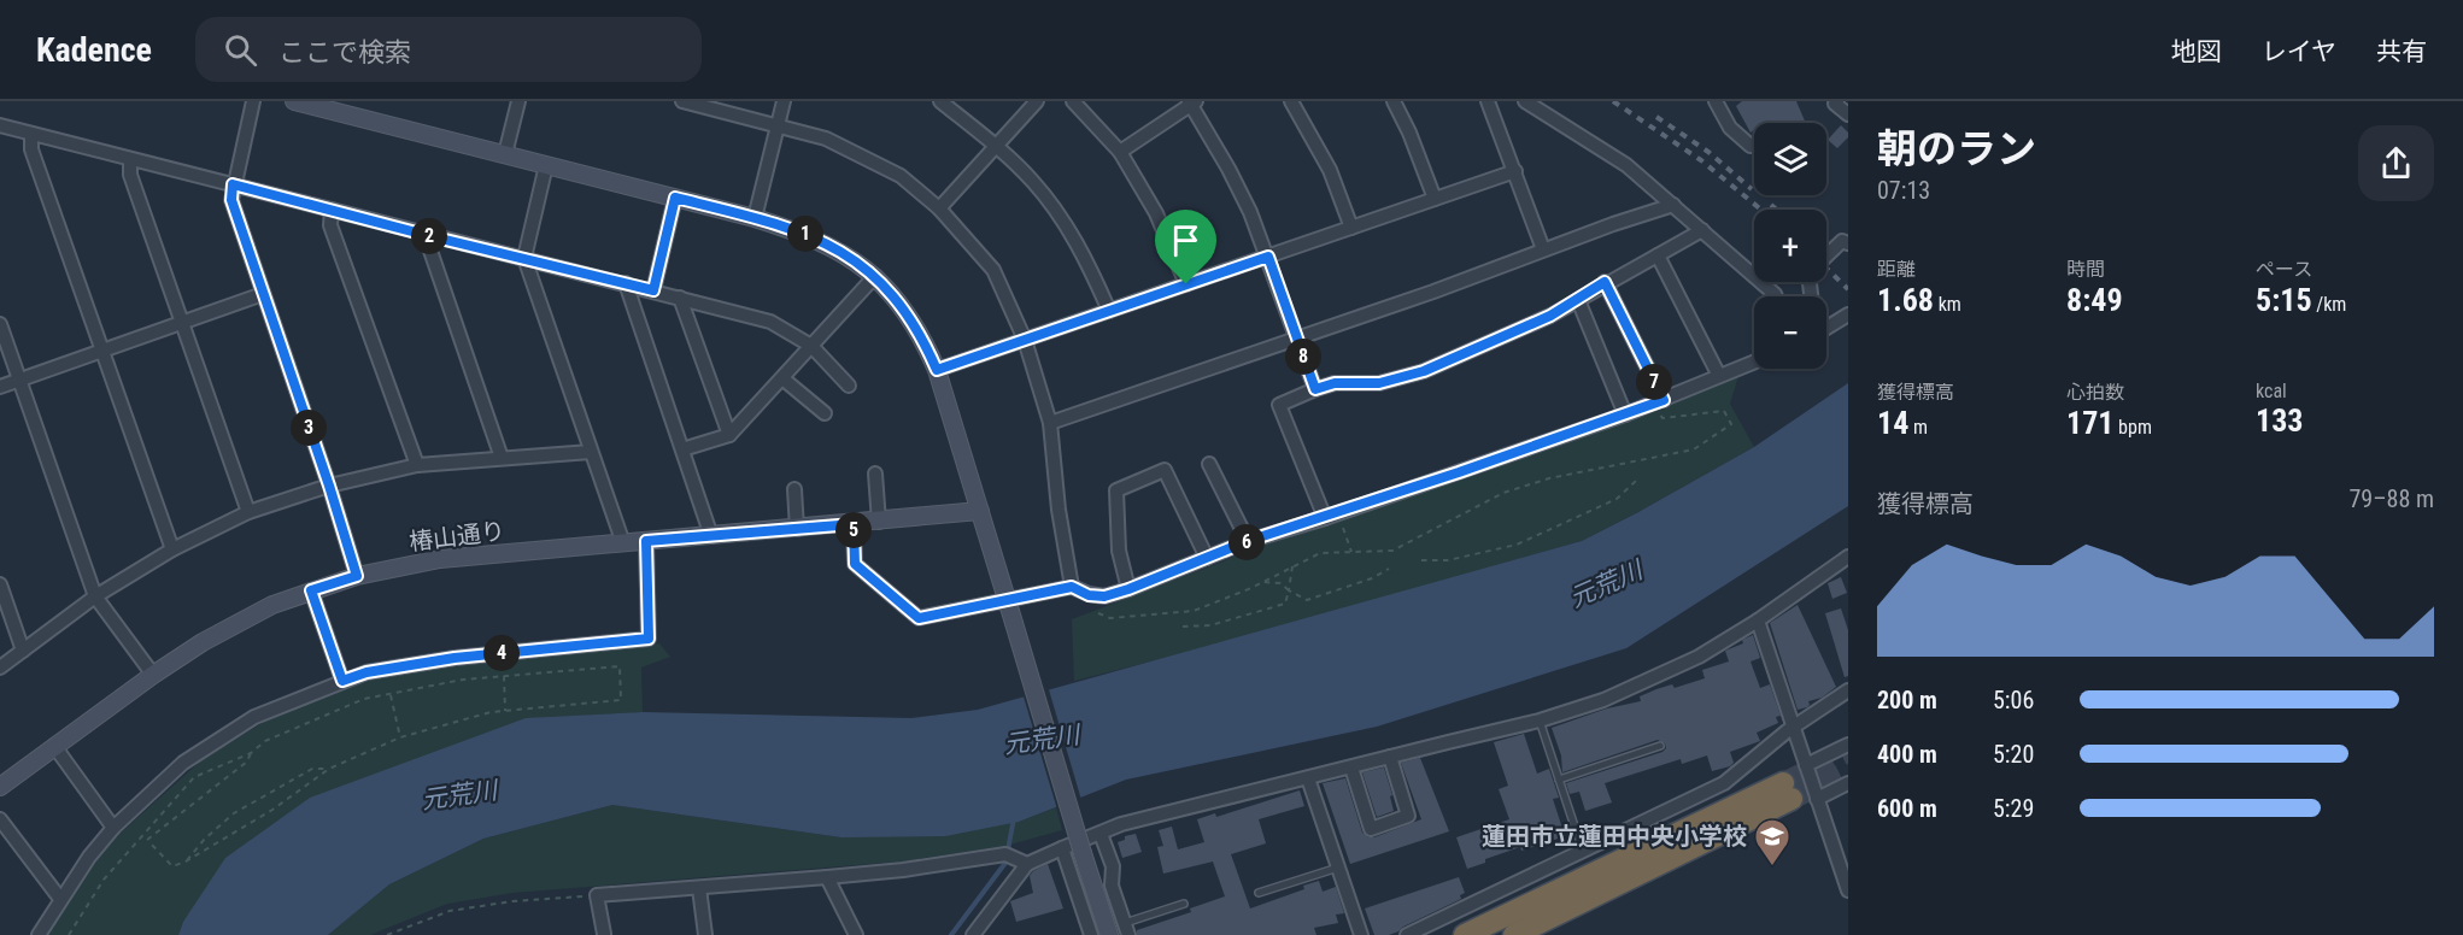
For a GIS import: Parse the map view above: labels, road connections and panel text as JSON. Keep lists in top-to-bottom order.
{
  "streets": {
    "street": ["椿山通り"]
  },
  "water": ["元荒川"],
  "places": {
    "school or university": ["蓮田市立蓮田中央小学校"]
  },
  "page": {
    "header": "Kadence",
    "search": "ここで検索",
    "nav": ["地図", "レイヤ", "共有"],
    "heading": ["朝のラン", "07:13"],
    "map_buttons": ["+", "−"],
    "pins": [
      "1",
      "2",
      "8",
      "7",
      "3",
      "5",
      "6",
      "4"
    ],
    "stats": [
      ["距離", "1.68 km"],
      ["時間", "8:49"],
      ["ペース", "5:15 /km"],
      ["獲得標高", "14 m"],
      ["心拍数", "171 bpm"],
      ["kcal", "133"]
    ],
    "chart": ["獲得標高", "79–88 m"],
    "list": [
      {
        "name": "200 m",
        "note": "5:06"
      },
      {
        "name": "400 m",
        "note": "5:20"
      },
      {
        "name": "600 m",
        "note": "5:29"
      }
    ]
  }
}
